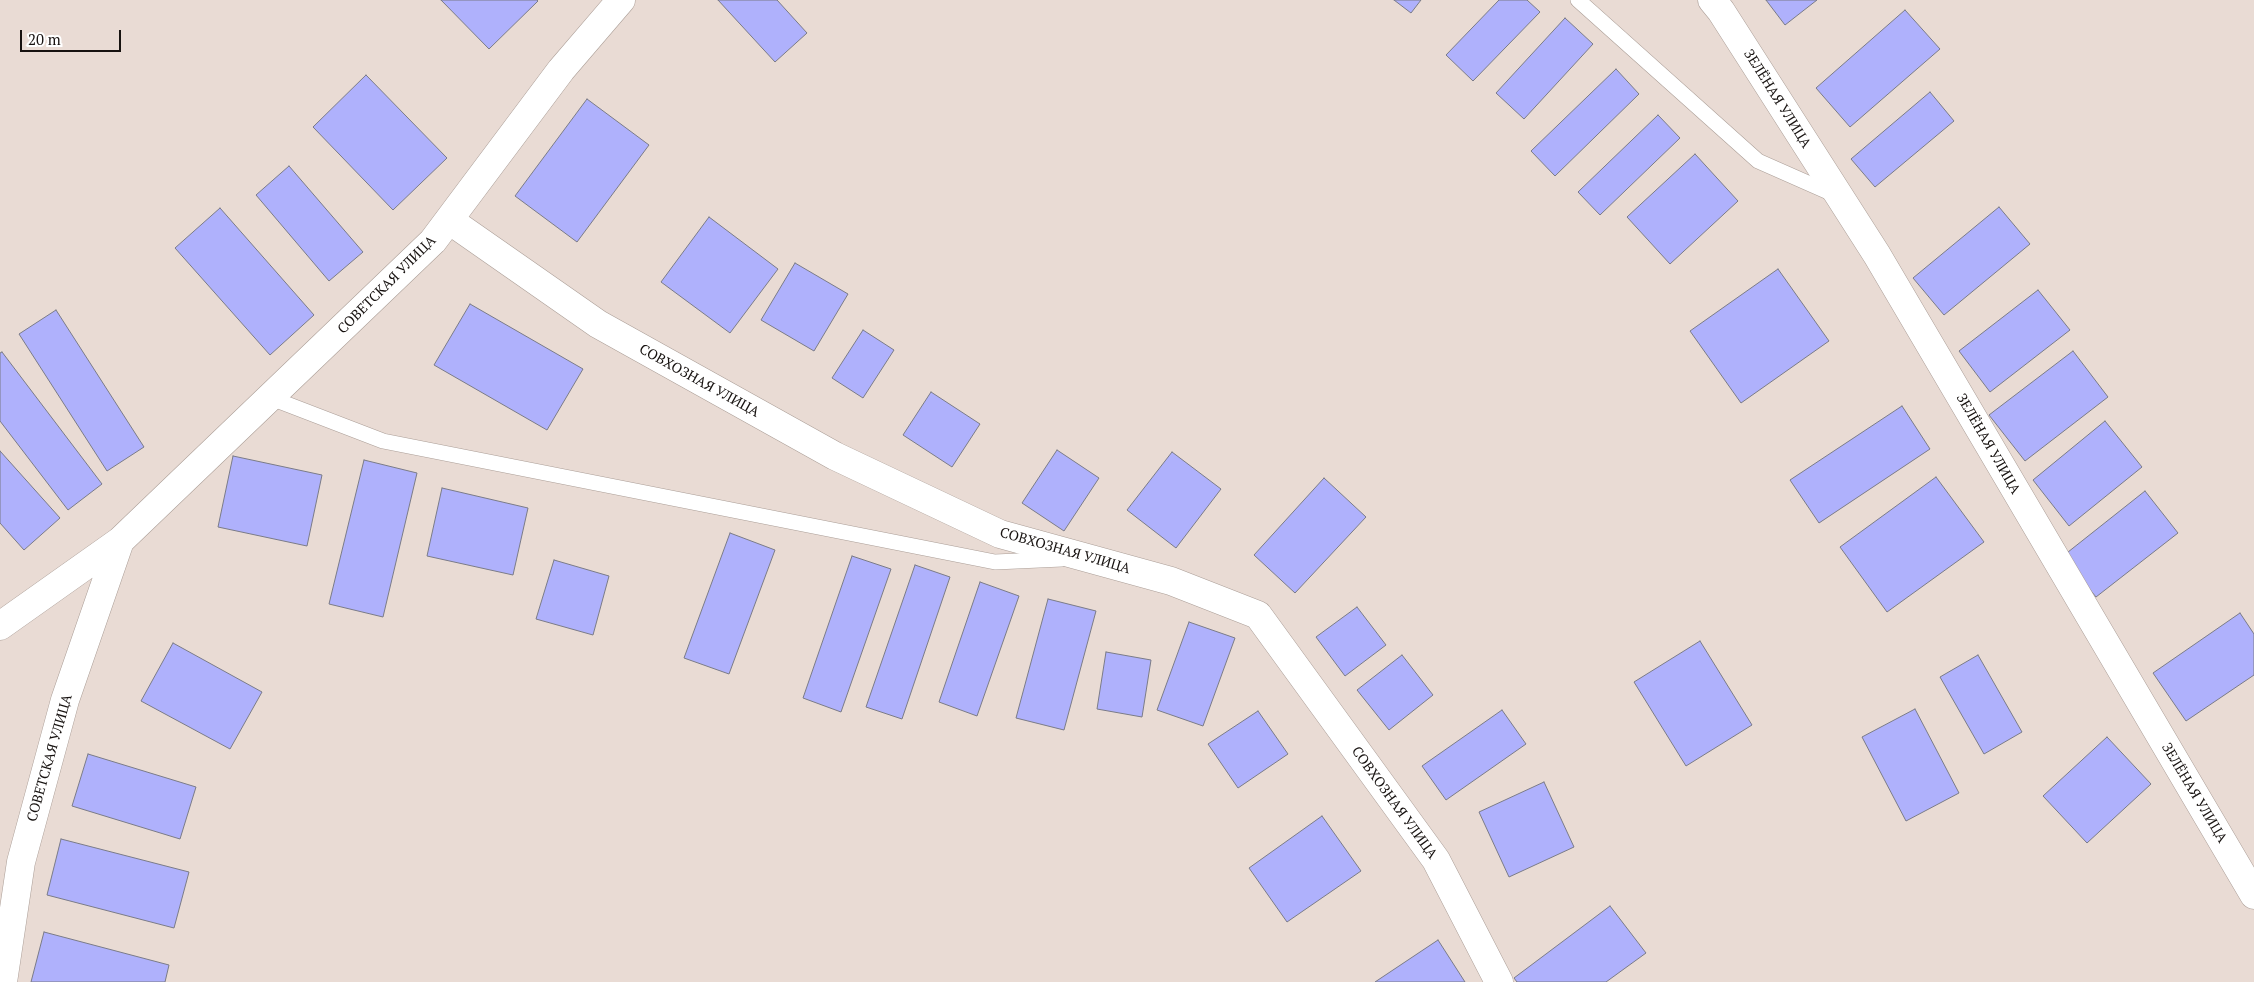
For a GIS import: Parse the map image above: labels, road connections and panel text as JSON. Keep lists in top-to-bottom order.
{
  "streets": {
    "street": ["ЗЕЛЁНАЯ УЛИЦА", "СОВЕТСКАЯ УЛИЦА", "СОВХОЗНАЯ УЛИЦА"]
  },
  "crossings": [
    ["СОВЕТСКАЯ УЛИЦА", "СОВХОЗНАЯ УЛИЦА"]
  ],
  "scale_bar": "20 m"
}
